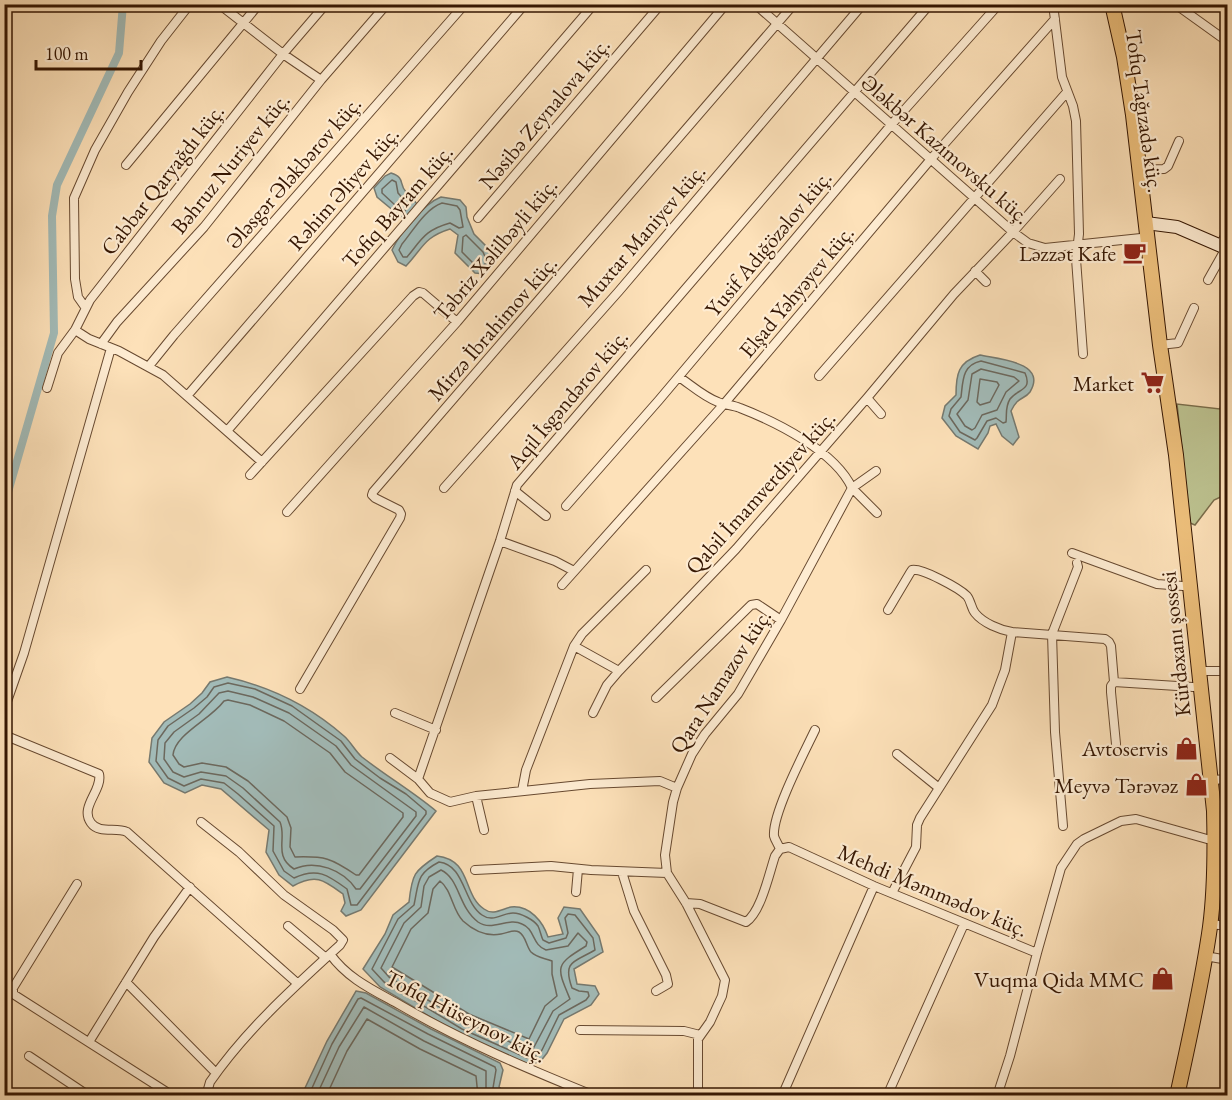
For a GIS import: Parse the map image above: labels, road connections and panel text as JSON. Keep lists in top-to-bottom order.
{
  "streets": {
    "main road": ["Tofiq Tağızadə küç.", "Kürdəxanı şossesi"],
    "street": [
      "Nəsibə Zeynalova küç.",
      "Ələkbər Kazımovsku küç.",
      "Bəhruz Nuriyev küç.",
      "Ələsgər Ələkbərov küç.",
      "Cabbar Qaryağdı küç.",
      "Rəhim Əliyev küç.",
      "Tofiq Bayram küç.",
      "Muxtar Maniyev küç.",
      "Yusif Adığözəlov küç.",
      "Təbriz Xəlilbəyli küç.",
      "Elşad Yəhyəyev küç.",
      "Mirzə İbrahimov küç.",
      "Aqil İsgəndərov küç.",
      "Qabil İmamverdiyev küç.",
      "Qara Namazov küç.",
      "Mehdi Məmmədov küç.",
      "Tofiq Hüseynov küç."
    ]
  },
  "crossings": [
    ["Tofiq Tağızadə küç.", "Ələkbər Kazımovsku küç."],
    ["Tofiq Tağızadə küç.", "Kürdəxanı şossesi"],
    ["Ələkbər Kazımovsku küç.", "Muxtar Maniyev küç."],
    ["Ələkbər Kazımovsku küç.", "Yusif Adığözəlov küç."],
    ["Ələkbər Kazımovsku küç.", "Elşad Yəhyəyev küç."],
    ["Ələkbər Kazımovsku küç.", "Mirzə İbrahimov küç."],
    ["Ələkbər Kazımovsku küç.", "Aqil İsgəndərov küç."],
    ["Ələkbər Kazımovsku küç.", "Qabil İmamverdiyev küç."],
    ["Ələkbər Kazımovsku küç.", "Kürdəxanı şossesi"],
    ["Kürdəxanı şossesi", "Mehdi Məmmədov küç."]
  ],
  "places": {
    "cafe": ["Ləzzət Kafe"],
    "supermarket": ["Market"],
    "shop": ["Avtoservis", "Meyvə Tərəvəz", "Vuqma Qida MMC"]
  },
  "scale_bar": "100 m"
}
